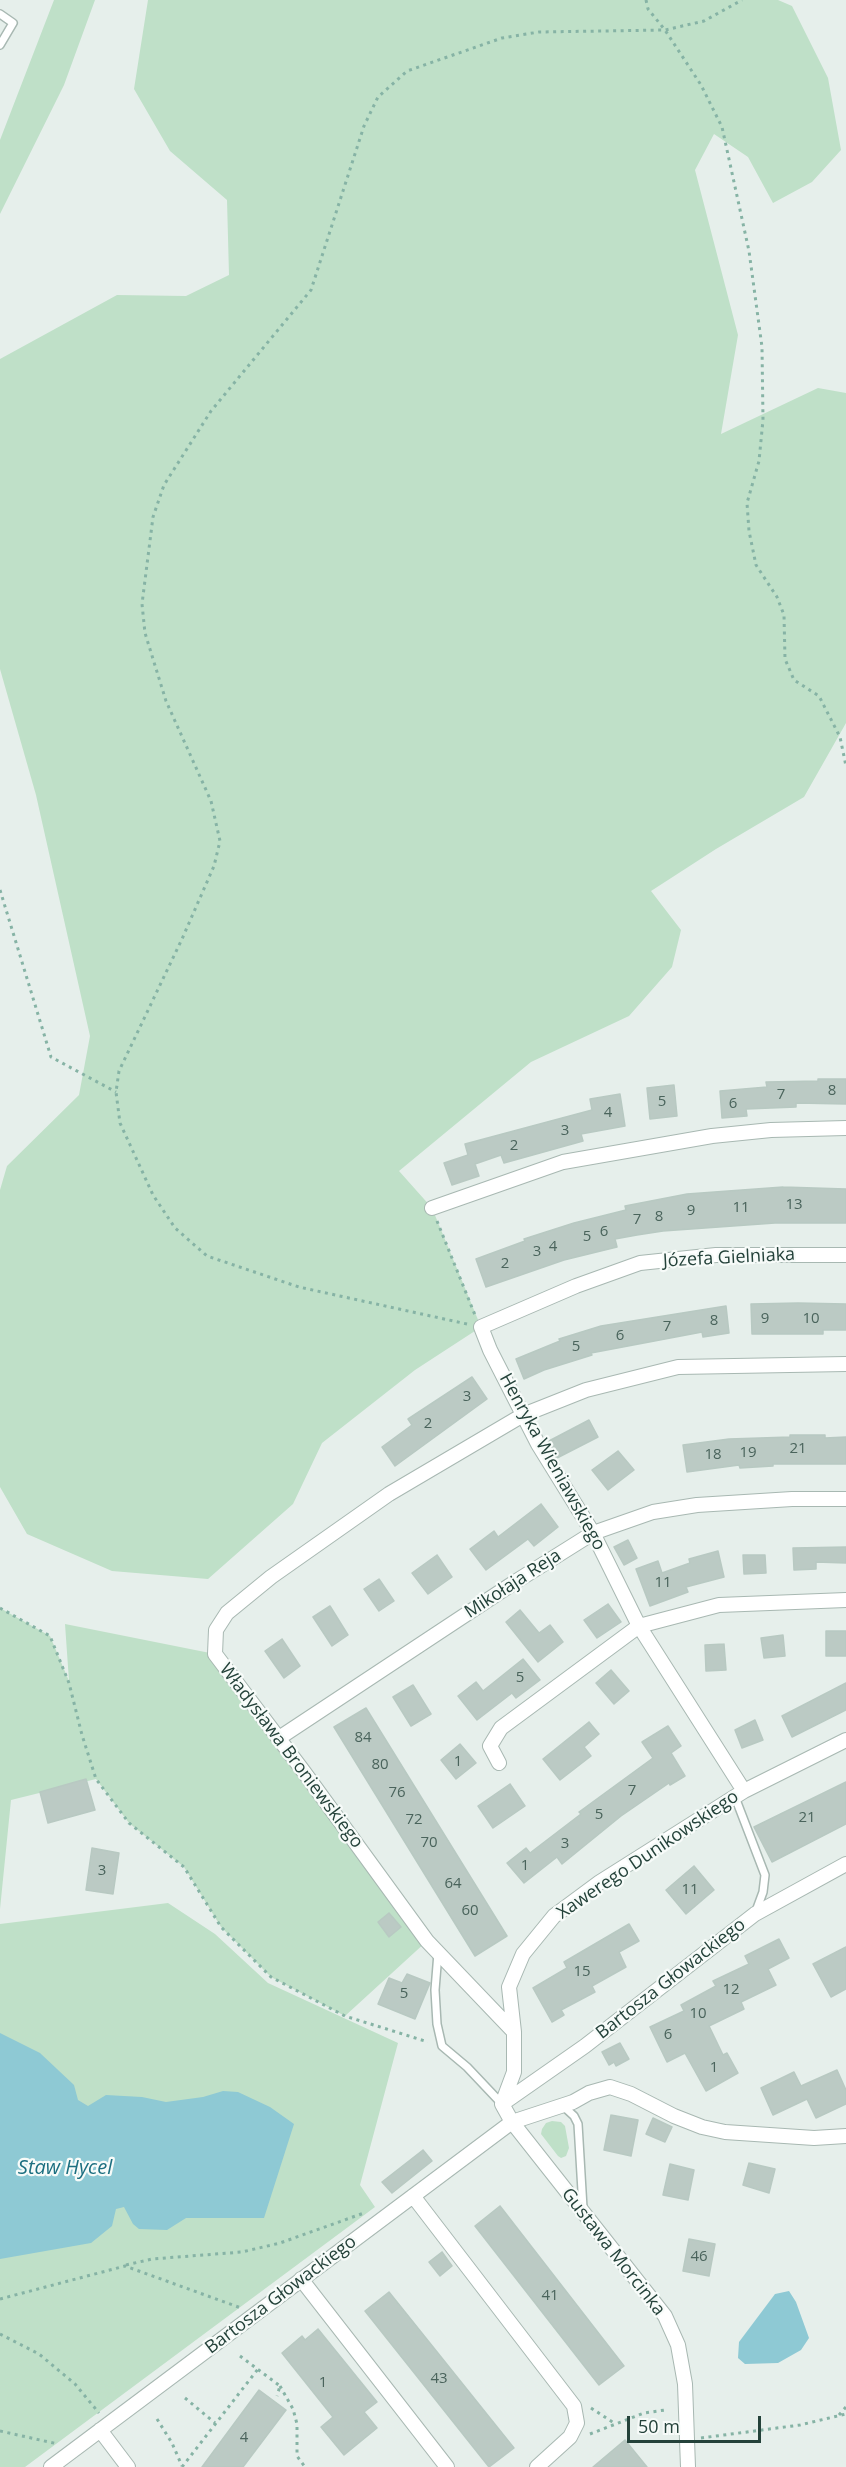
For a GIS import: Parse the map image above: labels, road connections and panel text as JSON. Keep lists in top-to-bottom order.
{
  "streets": {
    "street": [
      "Józefa Gielniaka",
      "Henryka Wieniawskiego",
      "Mikołaja Reja",
      "Władysława Broniewskiego",
      "Xawerego Dunikowskiego",
      "Bartosza Głowackiego",
      "Gustawa Morcinka"
    ]
  },
  "crossings": [
    ["Józefa Gielniaka", "Henryka Wieniawskiego"],
    ["Henryka Wieniawskiego", "Mikołaja Reja"],
    ["Henryka Wieniawskiego", "Władysława Broniewskiego"],
    ["Henryka Wieniawskiego", "Xawerego Dunikowskiego"],
    ["Mikołaja Reja", "Władysława Broniewskiego"],
    ["Władysława Broniewskiego", "Xawerego Dunikowskiego"],
    ["Xawerego Dunikowskiego", "Bartosza Głowackiego"],
    ["Bartosza Głowackiego", "Gustawa Morcinka"]
  ],
  "water": ["Staw Hycel"],
  "house_numbers": [
    "8",
    "7",
    "5",
    "6",
    "4",
    "3",
    "2",
    "13",
    "11",
    "9",
    "8",
    "7",
    "6",
    "5",
    "4",
    "3",
    "2",
    "9",
    "10",
    "8",
    "7",
    "6",
    "5",
    "3",
    "2",
    "21",
    "19",
    "18",
    "11",
    "5",
    "84",
    "1",
    "80",
    "7",
    "76",
    "5",
    "21",
    "72",
    "70",
    "3",
    "1",
    "3",
    "64",
    "11",
    "60",
    "15",
    "12",
    "5",
    "10",
    "6",
    "1",
    "46",
    "41",
    "43",
    "1",
    "4"
  ],
  "scale_bar": "50 m"
}
